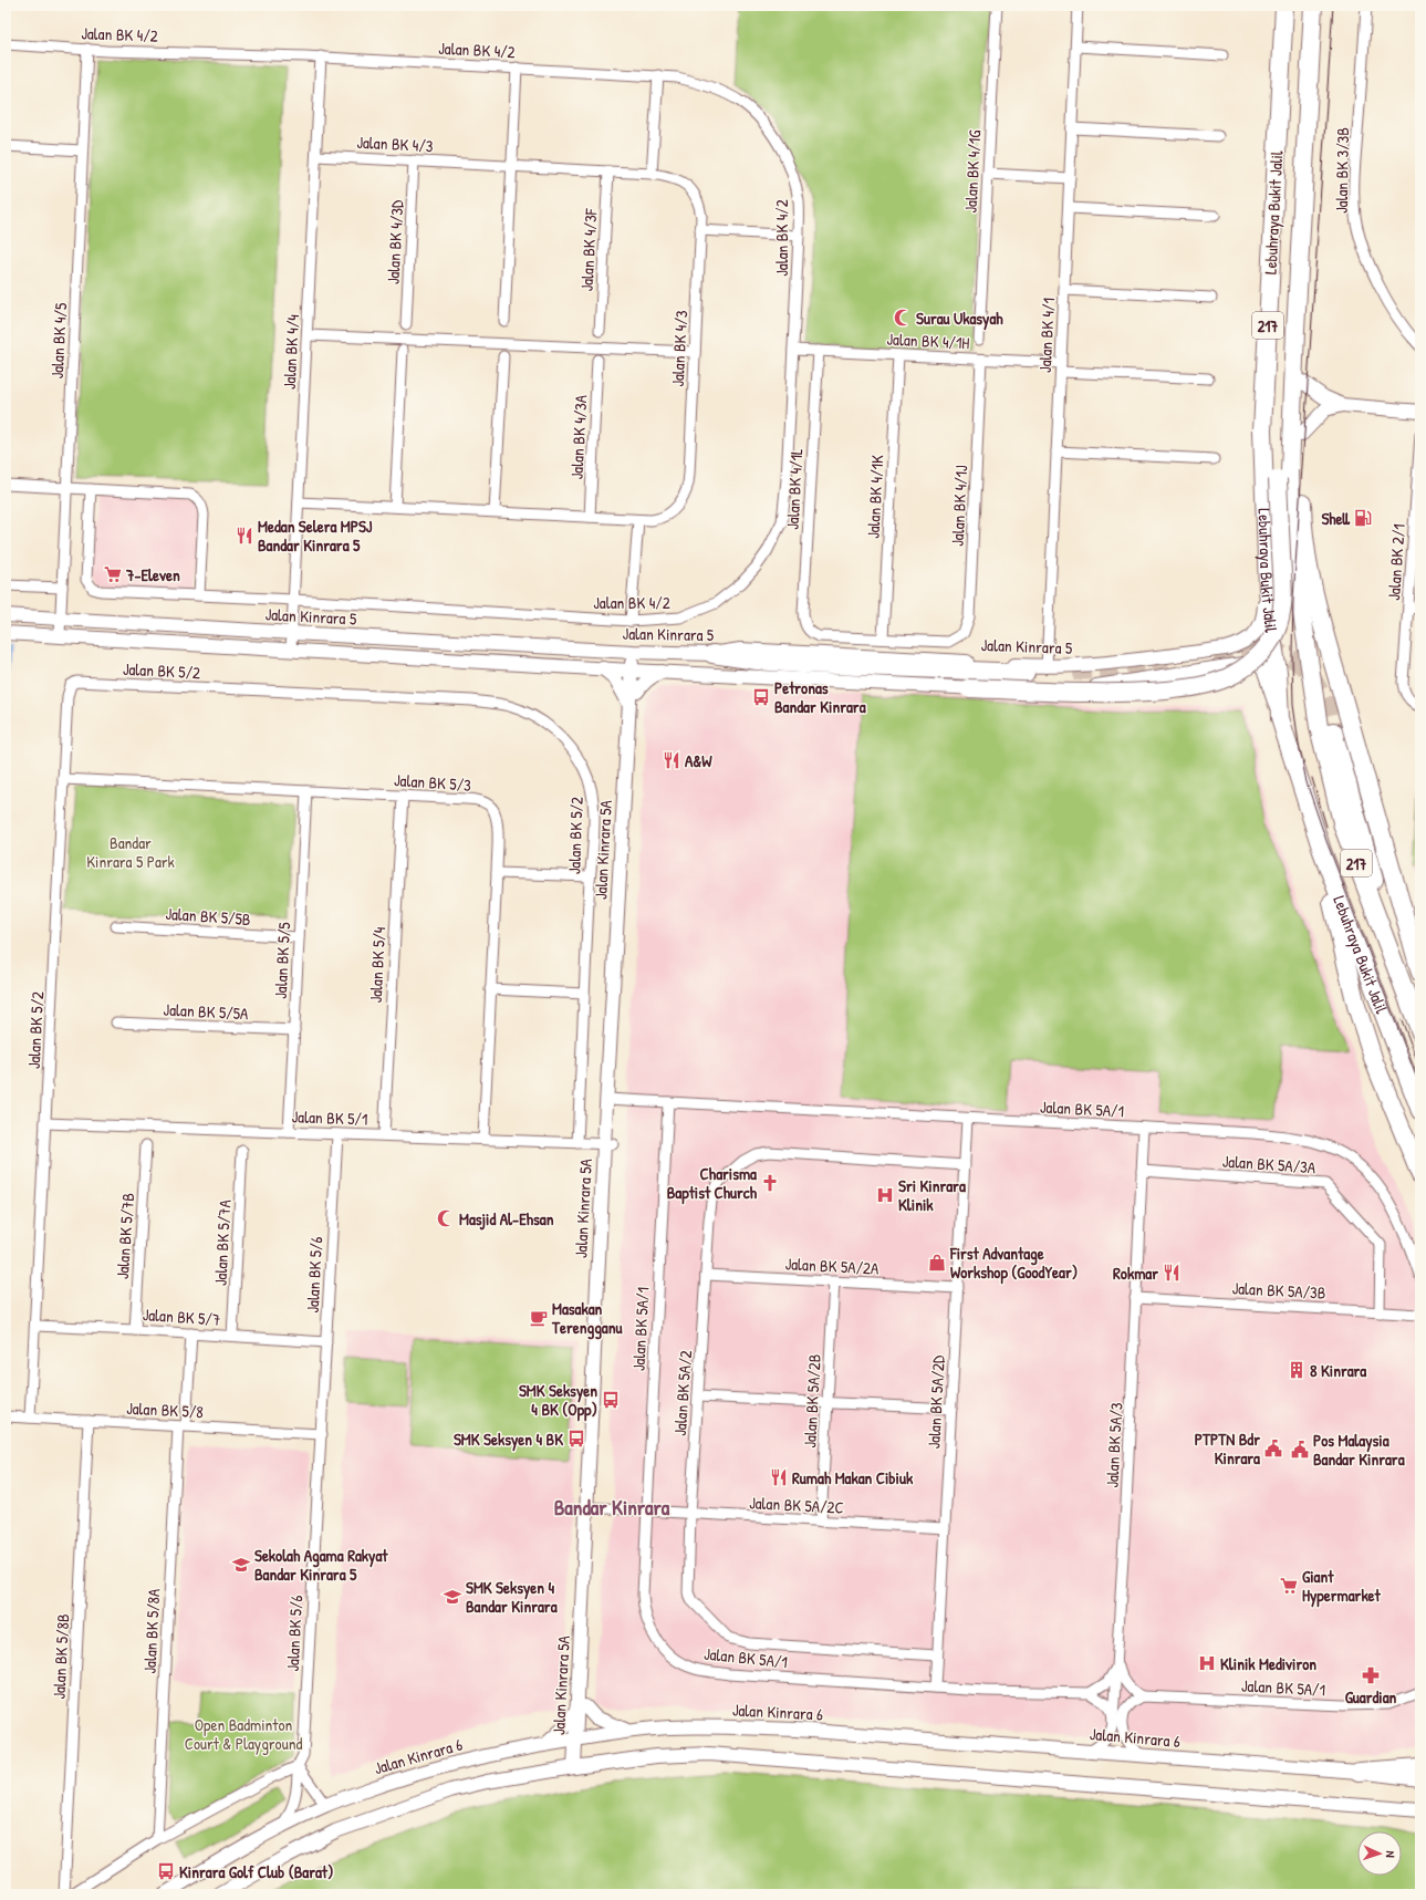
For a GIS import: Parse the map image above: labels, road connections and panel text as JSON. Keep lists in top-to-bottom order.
{
  "streets": {
    "highway": ["Lebuhraya Bukit Jalil", "217"],
    "main road": ["Jalan Kinrara 5", "Jalan Kinrara 5A", "Jalan Kinrara 6"],
    "street": [
      "Jalan BK 4/2",
      "Jalan BK 4/3",
      "Jalan BK 3/3B",
      "Jalan BK 4/1G",
      "Jalan BK 4/3D",
      "Jalan BK 4/3F",
      "Jalan BK 4/1",
      "Jalan BK 4/5",
      "Jalan BK 4/1H",
      "Jalan BK 4/4",
      "Jalan BK 4/3A",
      "Jalan BK 4/1L",
      "Jalan BK 4/1K",
      "Jalan BK 4/1J",
      "Jalan BK 2/1",
      "Jalan BK 5/2",
      "Jalan BK 5/3",
      "Jalan BK 5/5B",
      "Jalan BK 5/5",
      "Jalan BK 5/4",
      "Jalan BK 5/5A",
      "Jalan BK 5A/1",
      "Jalan BK 5/1",
      "Jalan BK 5A/3A",
      "Jalan BK 5/7B",
      "Jalan BK 5/7A",
      "Jalan BK 5A/2A",
      "Jalan BK 5/6",
      "Jalan BK 5A/3B",
      "Jalan BK 5/7",
      "Jalan BK 5A/2",
      "Jalan BK 5A/2B",
      "Jalan BK 5A/2D",
      "Jalan BK 5/8",
      "Jalan BK 5A/3",
      "Jalan BK 5A/2C",
      "Jalan BK 5/8A",
      "Jalan BK 5/8B"
    ]
  },
  "crossings": [
    ["Jalan BK 4/2", "Jalan BK 4/5"],
    ["Jalan BK 4/2", "Jalan BK 4/1H"],
    ["Jalan BK 4/2", "Jalan BK 4/4"],
    ["Jalan BK 4/3", "Jalan BK 4/3D"],
    ["Jalan BK 4/3", "Jalan BK 4/3F"],
    ["Jalan BK 4/3", "Jalan BK 4/4"],
    ["Jalan BK 4/3", "Jalan BK 4/3A"],
    ["Lebuhraya Bukit Jalil", "Jalan Kinrara 5"],
    ["Jalan BK 4/1", "Jalan BK 4/1H"],
    ["Jalan BK 4/1", "Jalan Kinrara 5"],
    ["Jalan BK 4/5", "Jalan Kinrara 5"],
    ["Jalan BK 4/1H", "Jalan BK 4/1L"],
    ["Jalan BK 4/1H", "Jalan BK 4/1K"],
    ["Jalan BK 4/1H", "Jalan BK 4/1J"],
    ["Jalan BK 4/4", "Jalan Kinrara 5"],
    ["Jalan BK 4/1L", "Jalan BK 4/1K"],
    ["Jalan BK 4/1L", "Jalan BK 4/1J"],
    ["Jalan BK 4/1K", "Jalan BK 4/1J"],
    ["Jalan Kinrara 5", "Jalan Kinrara 5A"],
    ["Jalan BK 5/2", "Jalan BK 5/3"],
    ["Jalan BK 5/2", "Jalan BK 5/1"],
    ["Jalan BK 5/2", "Jalan BK 5/7"],
    ["Jalan BK 5/2", "Jalan BK 5/8"],
    ["Jalan BK 5/3", "Jalan BK 5/5"],
    ["Jalan BK 5/3", "Jalan BK 5/4"],
    ["Jalan BK 5/3", "Jalan BK 5/1"],
    ["Jalan Kinrara 5A", "Jalan BK 5A/1"],
    ["Jalan Kinrara 5A", "Jalan BK 5/1"],
    ["Jalan Kinrara 5A", "Jalan BK 5A/2C"],
    ["Jalan Kinrara 5A", "Jalan Kinrara 6"],
    ["Jalan BK 5/5B", "Jalan BK 5/5"],
    ["Jalan BK 5/5", "Jalan BK 5/5A"],
    ["Jalan BK 5/5", "Jalan BK 5/1"],
    ["Jalan BK 5/4", "Jalan BK 5/1"],
    ["Jalan BK 5A/1", "Jalan BK 5A/2D"],
    ["Jalan BK 5A/1", "Jalan BK 5A/3"],
    ["Jalan BK 5A/1", "Jalan BK 5A/2C"],
    ["Jalan BK 5/1", "Jalan BK 5/6"],
    ["Jalan BK 5A/3A", "Jalan BK 5A/3B"],
    ["Jalan BK 5A/3A", "Jalan BK 5A/3"],
    ["Jalan BK 5/7B", "Jalan BK 5/7"],
    ["Jalan BK 5/7A", "Jalan BK 5/7"],
    ["Jalan BK 5A/2A", "Jalan BK 5A/2"],
    ["Jalan BK 5A/2A", "Jalan BK 5A/2B"],
    ["Jalan BK 5A/2A", "Jalan BK 5A/2D"],
    ["Jalan BK 5/6", "Jalan BK 5/7"],
    ["Jalan BK 5/6", "Jalan BK 5/8"],
    ["Jalan BK 5/6", "Jalan Kinrara 6"],
    ["Jalan BK 5A/3B", "Jalan BK 5A/3"],
    ["Jalan BK 5/7", "Jalan BK 5/8A"],
    ["Jalan BK 5A/2", "Jalan BK 5A/2D"],
    ["Jalan BK 5A/2", "Jalan BK 5A/2C"],
    ["Jalan BK 5A/2B", "Jalan BK 5A/2C"],
    ["Jalan BK 5A/2D", "Jalan BK 5A/2C"],
    ["Jalan BK 5/8", "Jalan BK 5/8A"],
    ["Jalan BK 5/8", "Jalan BK 5/8B"],
    ["Jalan BK 5A/3", "Jalan Kinrara 6"]
  ],
  "districts": ["Bandar Kinrara"],
  "parks": ["Bandar Kinrara 5 Park", "Open Badminton Court & Playground"],
  "places": {
    "mosque": ["Surau Ukasyah", "Masjid Al-Ehsan"],
    "fuel station": ["Shell"],
    "restaurant": [
      "Medan Selera MPSJ Bandar Kinrara 5",
      "A&W",
      "Rokmar",
      "Rumah Makan Cibiuk"
    ],
    "supermarket": ["7-Eleven", "Giant Hypermarket"],
    "bus stop": [
      "Petronas Bandar Kinrara",
      "SMK Seksyen 4 BK (Opp)",
      "SMK Seksyen 4 BK",
      "Kinrara Golf Club (Barat)"
    ],
    "church": ["Charisma Baptist Church"],
    "hospital": ["Sri Kinrara Klinik", "Klinik Mediviron"],
    "shop": ["First Advantage Workshop (GoodYear)"],
    "cafe": ["Masakan Terengganu"],
    "building": ["8 Kinrara"],
    "public building": ["PTPTN Bdr Kinrara", "Pos Malaysia Bandar Kinrara"],
    "school or university": ["Sekolah Agama Rakyat Bandar Kinrara 5", "SMK Seksyen 4 Bandar Kinrara"],
    "pharmacy": ["Guardian"]
  },
  "north": "right"
}
